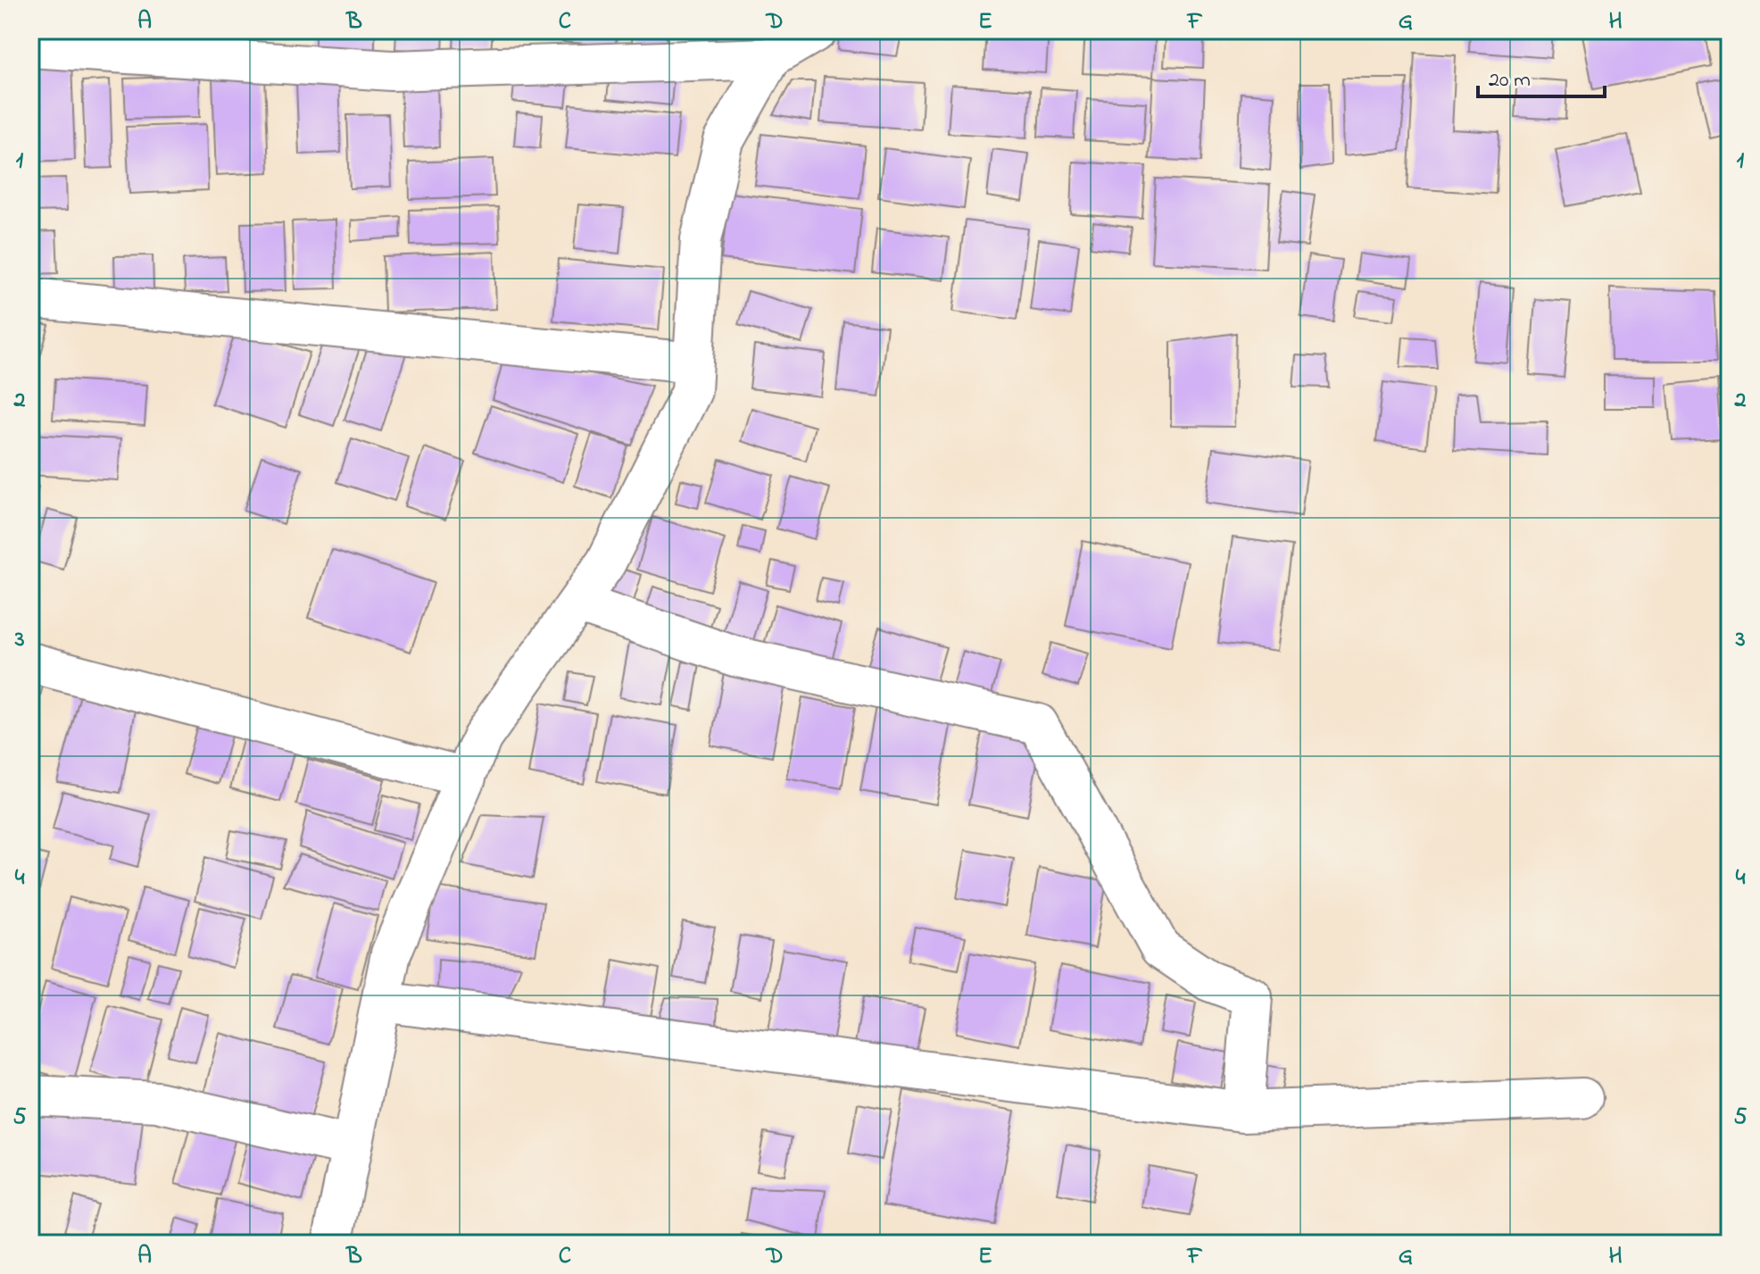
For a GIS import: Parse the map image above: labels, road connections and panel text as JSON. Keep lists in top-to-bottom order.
{
  "scale_bar": "20 m",
  "grid": {
    "columns": [
      "A",
      "B",
      "C",
      "D",
      "E",
      "F",
      "G",
      "H"
    ],
    "rows": [
      "1",
      "2",
      "3",
      "4",
      "5"
    ]
  }
}
